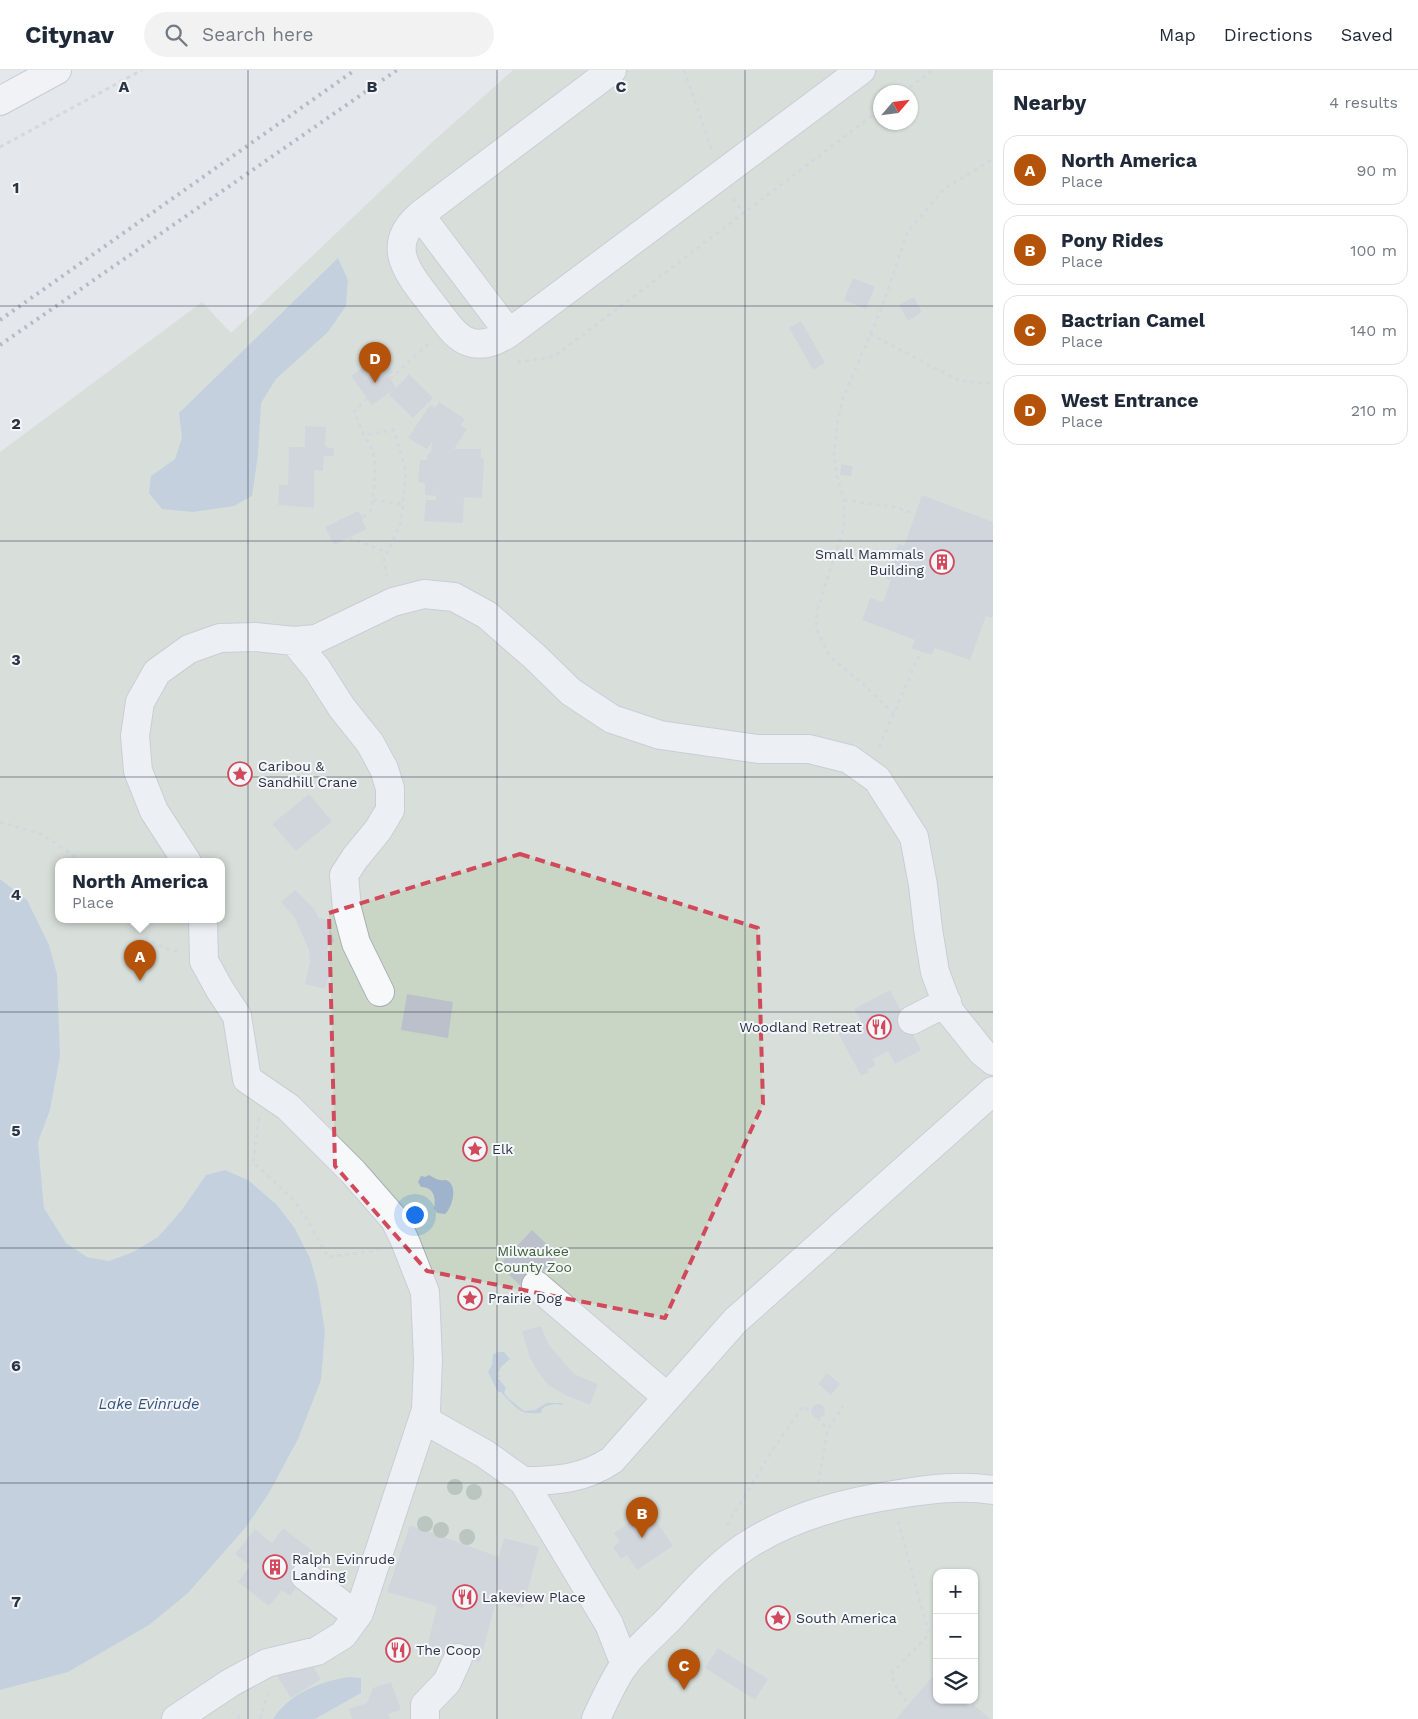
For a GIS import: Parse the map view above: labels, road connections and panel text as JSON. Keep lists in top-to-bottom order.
{
  "water": ["Lake Evinrude"],
  "parks": ["Milwaukee County Zoo"],
  "places": {
    "building": ["Small Mammals Building", "Ralph Evinrude Landing"],
    "place": [
      "Caribou & Sandhill Crane",
      "Elk",
      "Prairie Dog",
      "South America"
    ],
    "restaurant": ["Woodland Retreat", "Lakeview Place", "The Coop"]
  },
  "north": "top right",
  "page": {
    "header": "Citynav",
    "search": "Search here",
    "nav": ["Map", "Directions", "Saved"],
    "heading": ["Nearby", "4 results"],
    "list": [
      {
        "mark": "A",
        "name": "North America",
        "note": "Place",
        "value": "90 m"
      },
      {
        "mark": "B",
        "name": "Pony Rides",
        "note": "Place",
        "value": "100 m"
      },
      {
        "mark": "C",
        "name": "Bactrian Camel",
        "note": "Place",
        "value": "140 m"
      },
      {
        "mark": "D",
        "name": "West Entrance",
        "note": "Place",
        "value": "210 m"
      }
    ],
    "pins": [
      "D",
      "A",
      "B",
      "C"
    ],
    "popup": ["North America", "Place"],
    "map_buttons": ["+", "−"]
  },
  "grid": {
    "columns": ["A", "B", "C"],
    "rows": [
      "1",
      "2",
      "3",
      "4",
      "5",
      "6",
      "7"
    ]
  }
}
